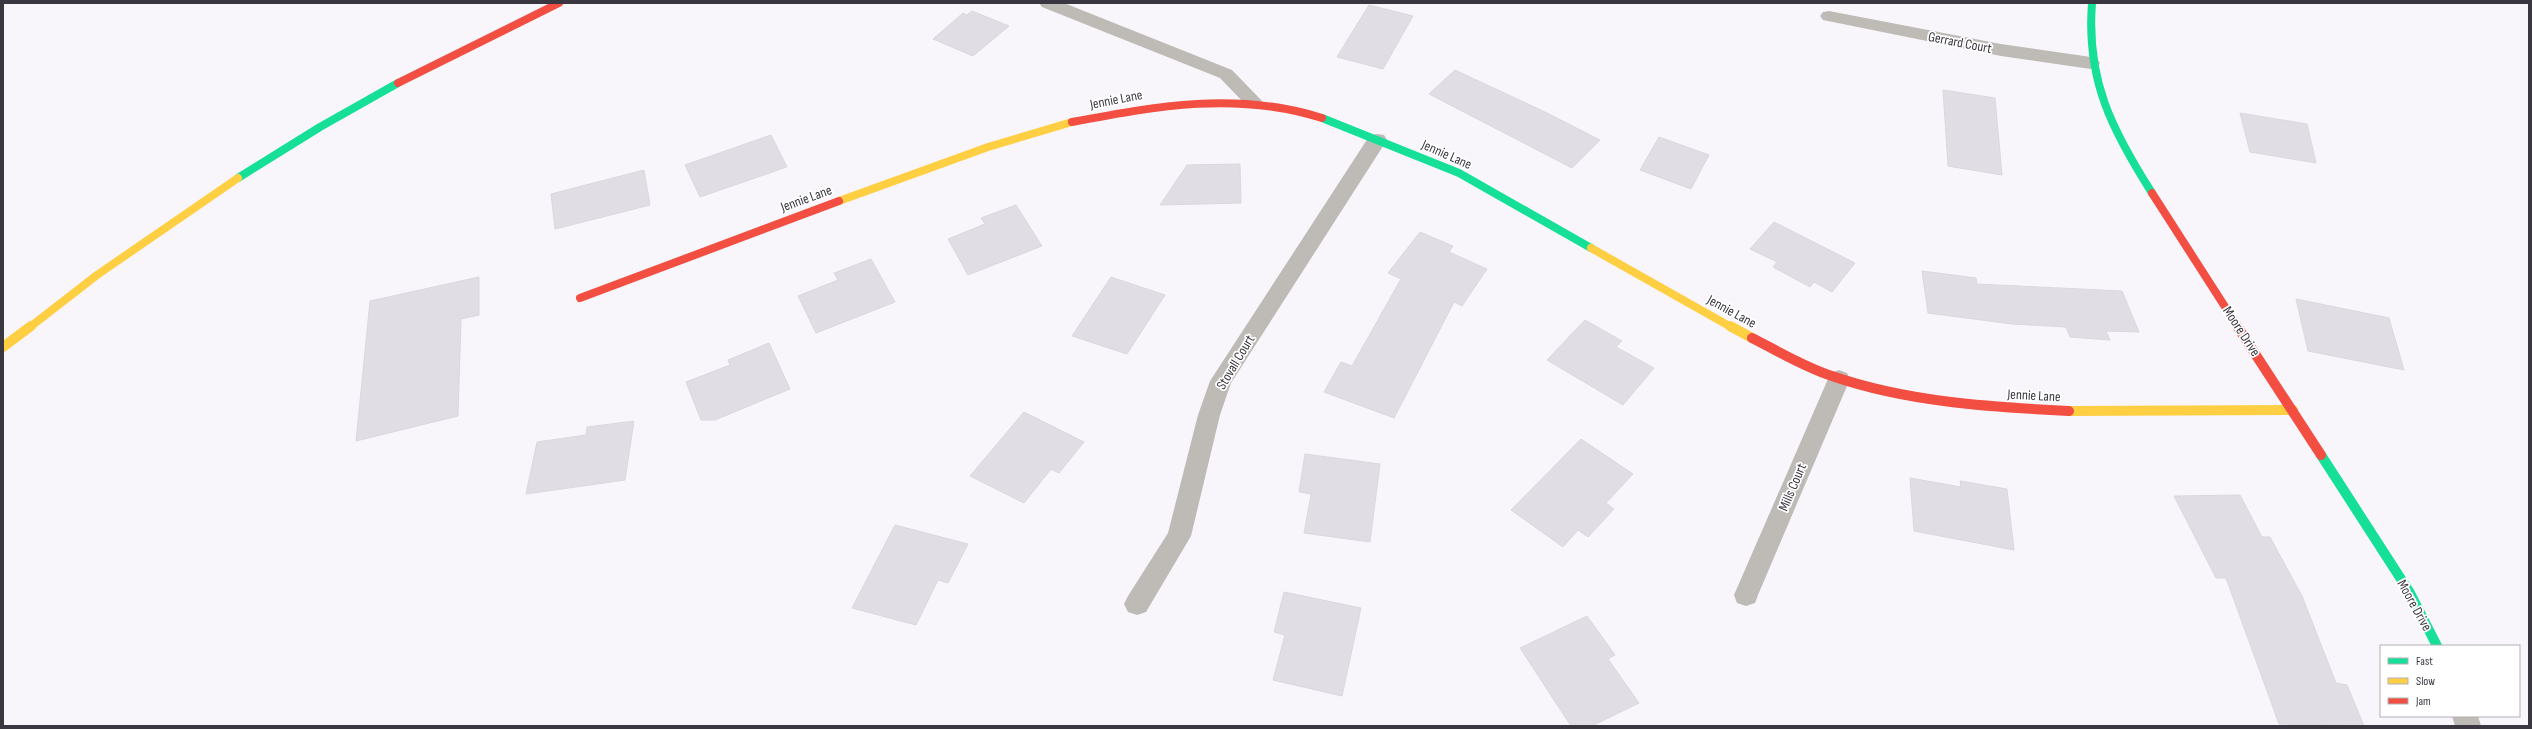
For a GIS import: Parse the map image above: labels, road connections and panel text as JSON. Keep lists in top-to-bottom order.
{
  "streets": {
    "main road": ["Jennie Lane", "Moore Drive"],
    "street": ["Gerrard Court", "Stovall Court", "Mills Court"]
  },
  "crossings": [
    ["Gerrard Court", "Moore Drive"],
    ["Jennie Lane", "Moore Drive"],
    ["Jennie Lane", "Stovall Court"],
    ["Jennie Lane", "Mills Court"]
  ],
  "legend": ["Fast", "Slow", "Jam"]
}
